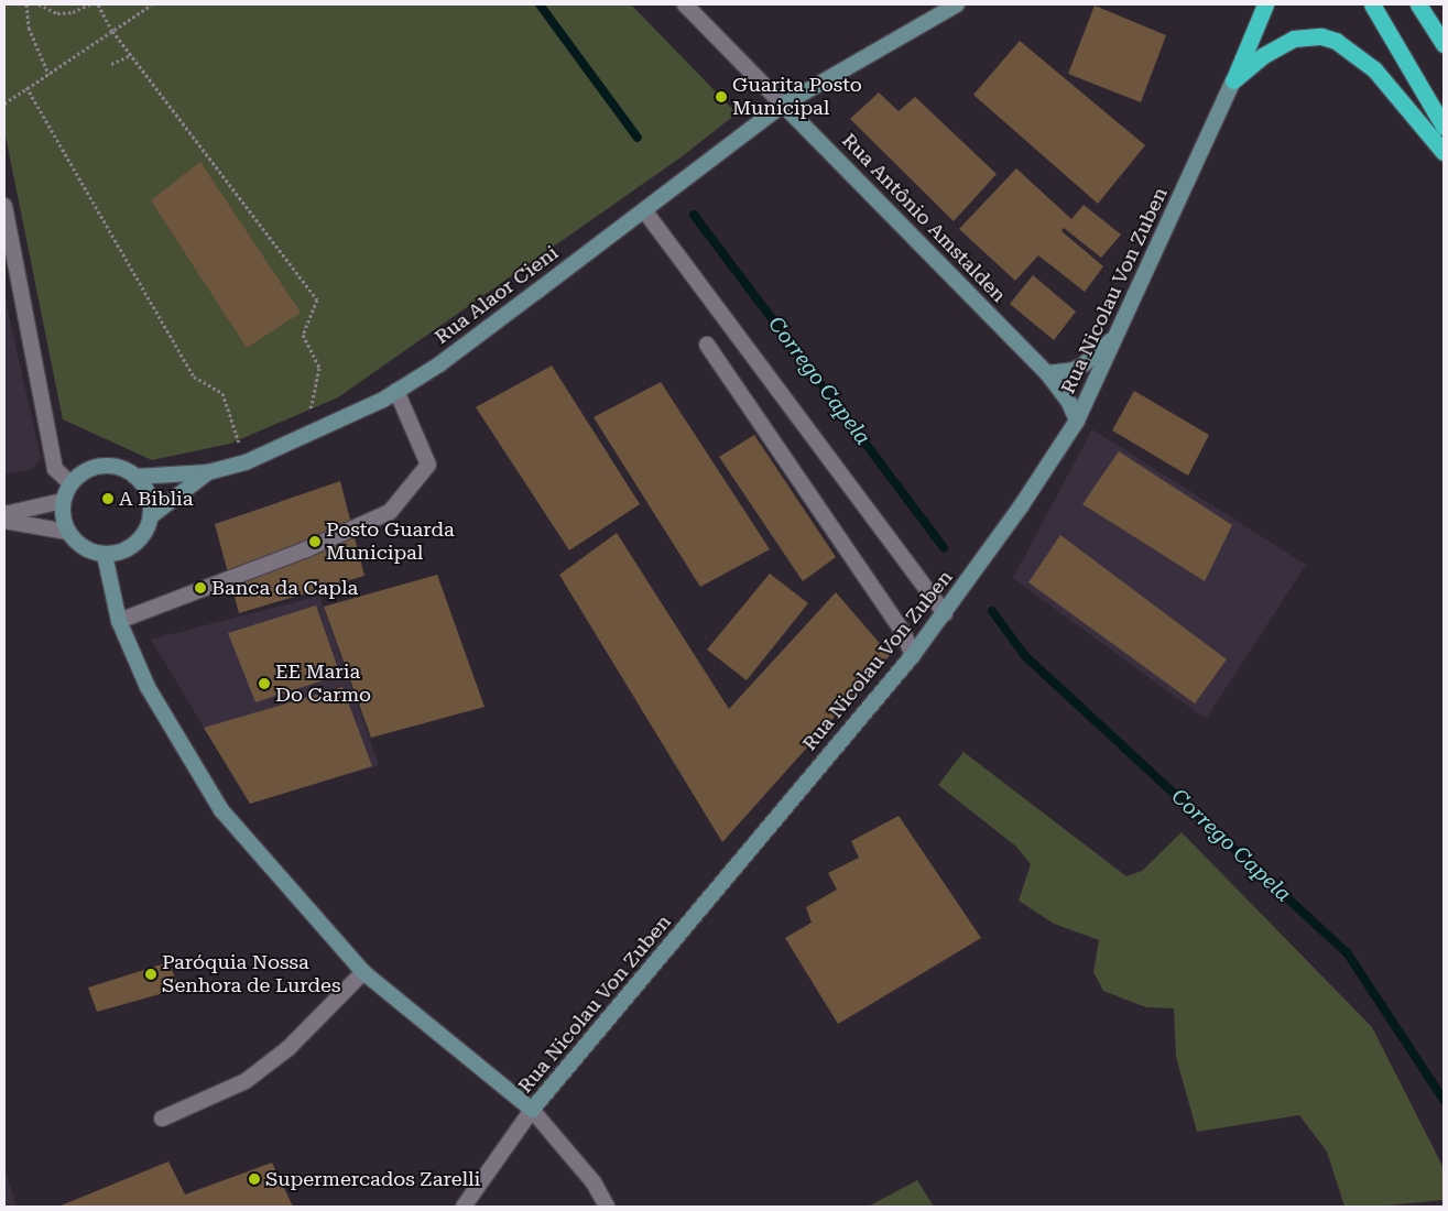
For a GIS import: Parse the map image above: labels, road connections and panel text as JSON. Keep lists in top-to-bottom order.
{
  "streets": {
    "main road": ["Rua Antônio Amstalden", "Rua Nicolau Von Zuben", "Rua Alaor Cieni"]
  },
  "crossings": [
    ["Rua Antônio Amstalden", "Rua Nicolau Von Zuben"],
    ["Rua Antônio Amstalden", "Rua Alaor Cieni"]
  ],
  "water": ["Corrego Capela"],
  "places": [
    "Guarita Posto Municipal",
    "A Biblia",
    "Posto Guarda Municipal",
    "Banca da Capla",
    "EE Maria Do Carmo",
    "Paróquia Nossa Senhora de Lurdes",
    "Supermercados Zarelli"
  ]
}
